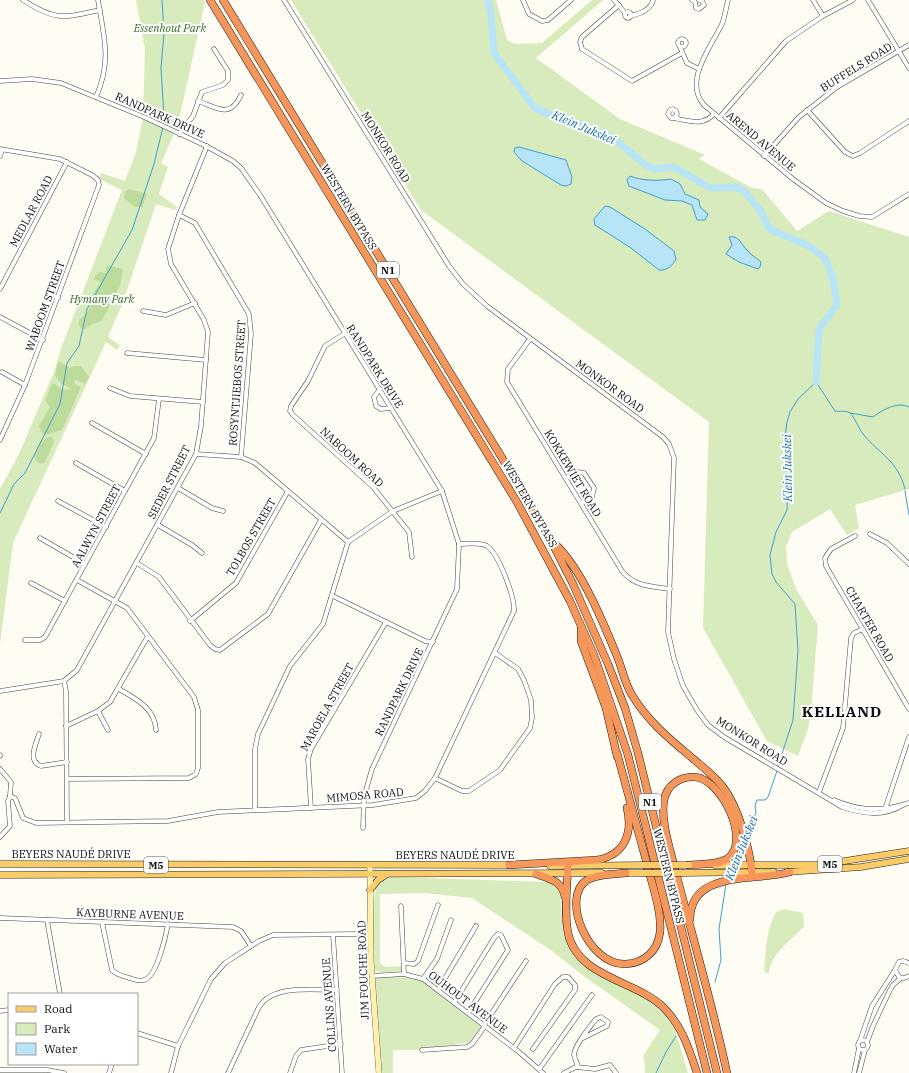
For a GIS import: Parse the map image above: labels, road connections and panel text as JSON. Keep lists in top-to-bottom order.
{
  "streets": {
    "highway": ["WESTERN BYPASS", "N1"],
    "main road": ["BEYERS NAUDÉ DRIVE", "M5"],
    "street": [
      "BUFFELS ROAD",
      "RANDPARK DRIVE",
      "AREND AVENUE",
      "MONKOR ROAD",
      "MEDLAR ROAD",
      "WABOOM STREET",
      "ROSYNTJIEBOS STREET",
      "NABOOM ROAD",
      "KOKKEWIET ROAD",
      "SEDER STREET",
      "AALWYN STREET",
      "TOLBOS STREET",
      "CHARTER ROAD",
      "MAROELA STREET",
      "MIMOSA ROAD",
      "KAYBURNE AVENUE",
      "JIM FOUCHE ROAD",
      "OUHOUT AVENUE",
      "COLLINS AVENUE"
    ]
  },
  "crossings": [
    ["BUFFELS ROAD", "AREND AVENUE"],
    ["RANDPARK DRIVE", "NABOOM ROAD"],
    ["RANDPARK DRIVE", "SEDER STREET"],
    ["RANDPARK DRIVE", "MIMOSA ROAD"],
    ["MONKOR ROAD", "KOKKEWIET ROAD"],
    ["MEDLAR ROAD", "WABOOM STREET"],
    ["ROSYNTJIEBOS STREET", "SEDER STREET"],
    ["MAROELA STREET", "MIMOSA ROAD"],
    ["BEYERS NAUDÉ DRIVE", "JIM FOUCHE ROAD"],
    ["JIM FOUCHE ROAD", "OUHOUT AVENUE"]
  ],
  "districts": ["KELLAND"],
  "water": ["Klein Jukskei"],
  "parks": ["Essenhout Park", "Hymany Park"],
  "legend": ["Road", "Park", "Water"]
}
